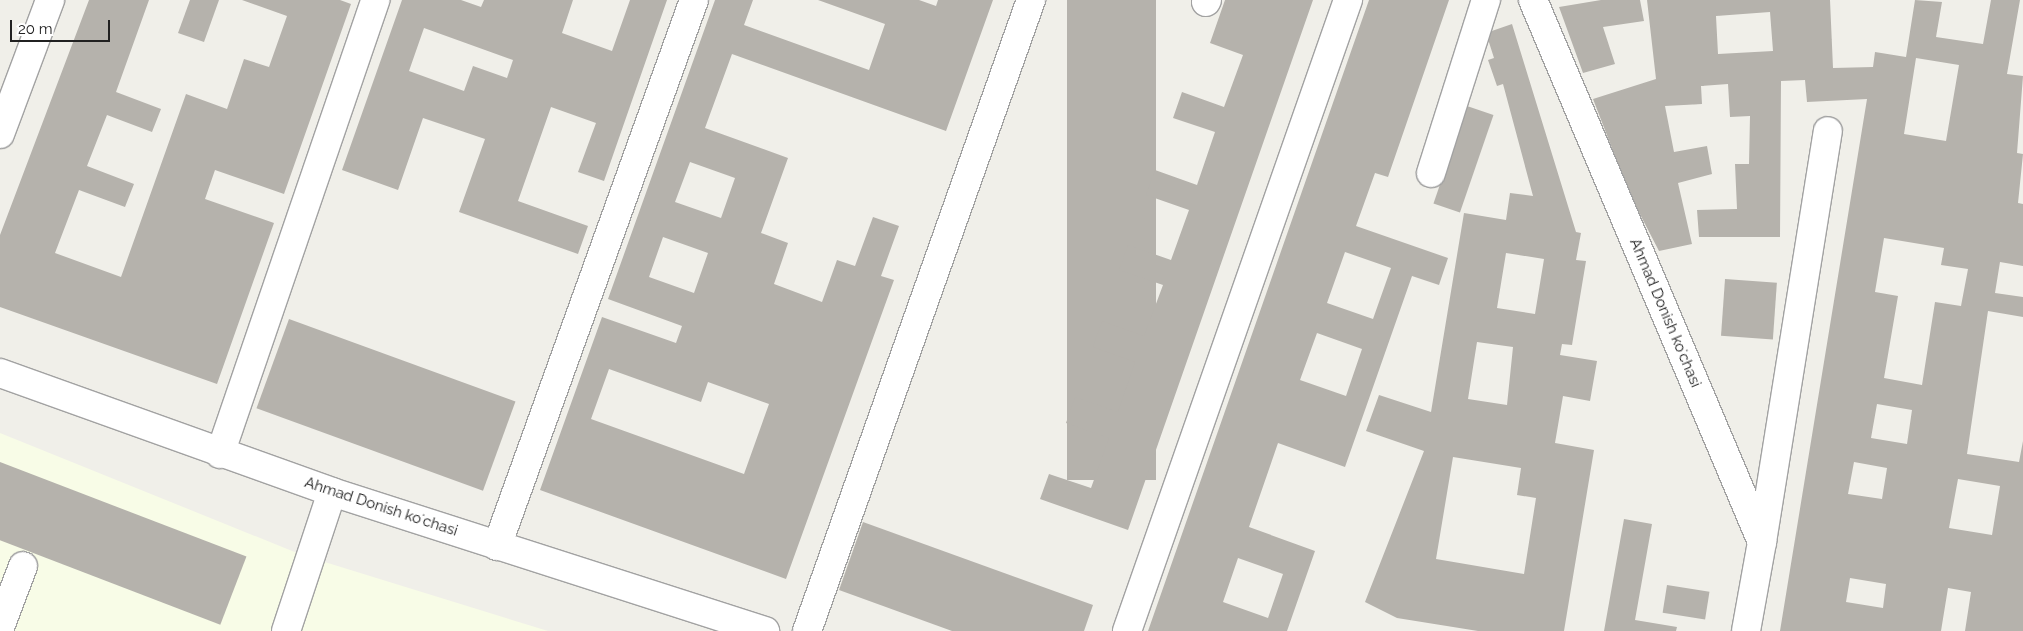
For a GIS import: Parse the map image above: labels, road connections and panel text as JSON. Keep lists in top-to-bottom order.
{
  "streets": {
    "street": ["Ahmad Donish koʻchasi"]
  },
  "scale_bar": "20 m"
}
